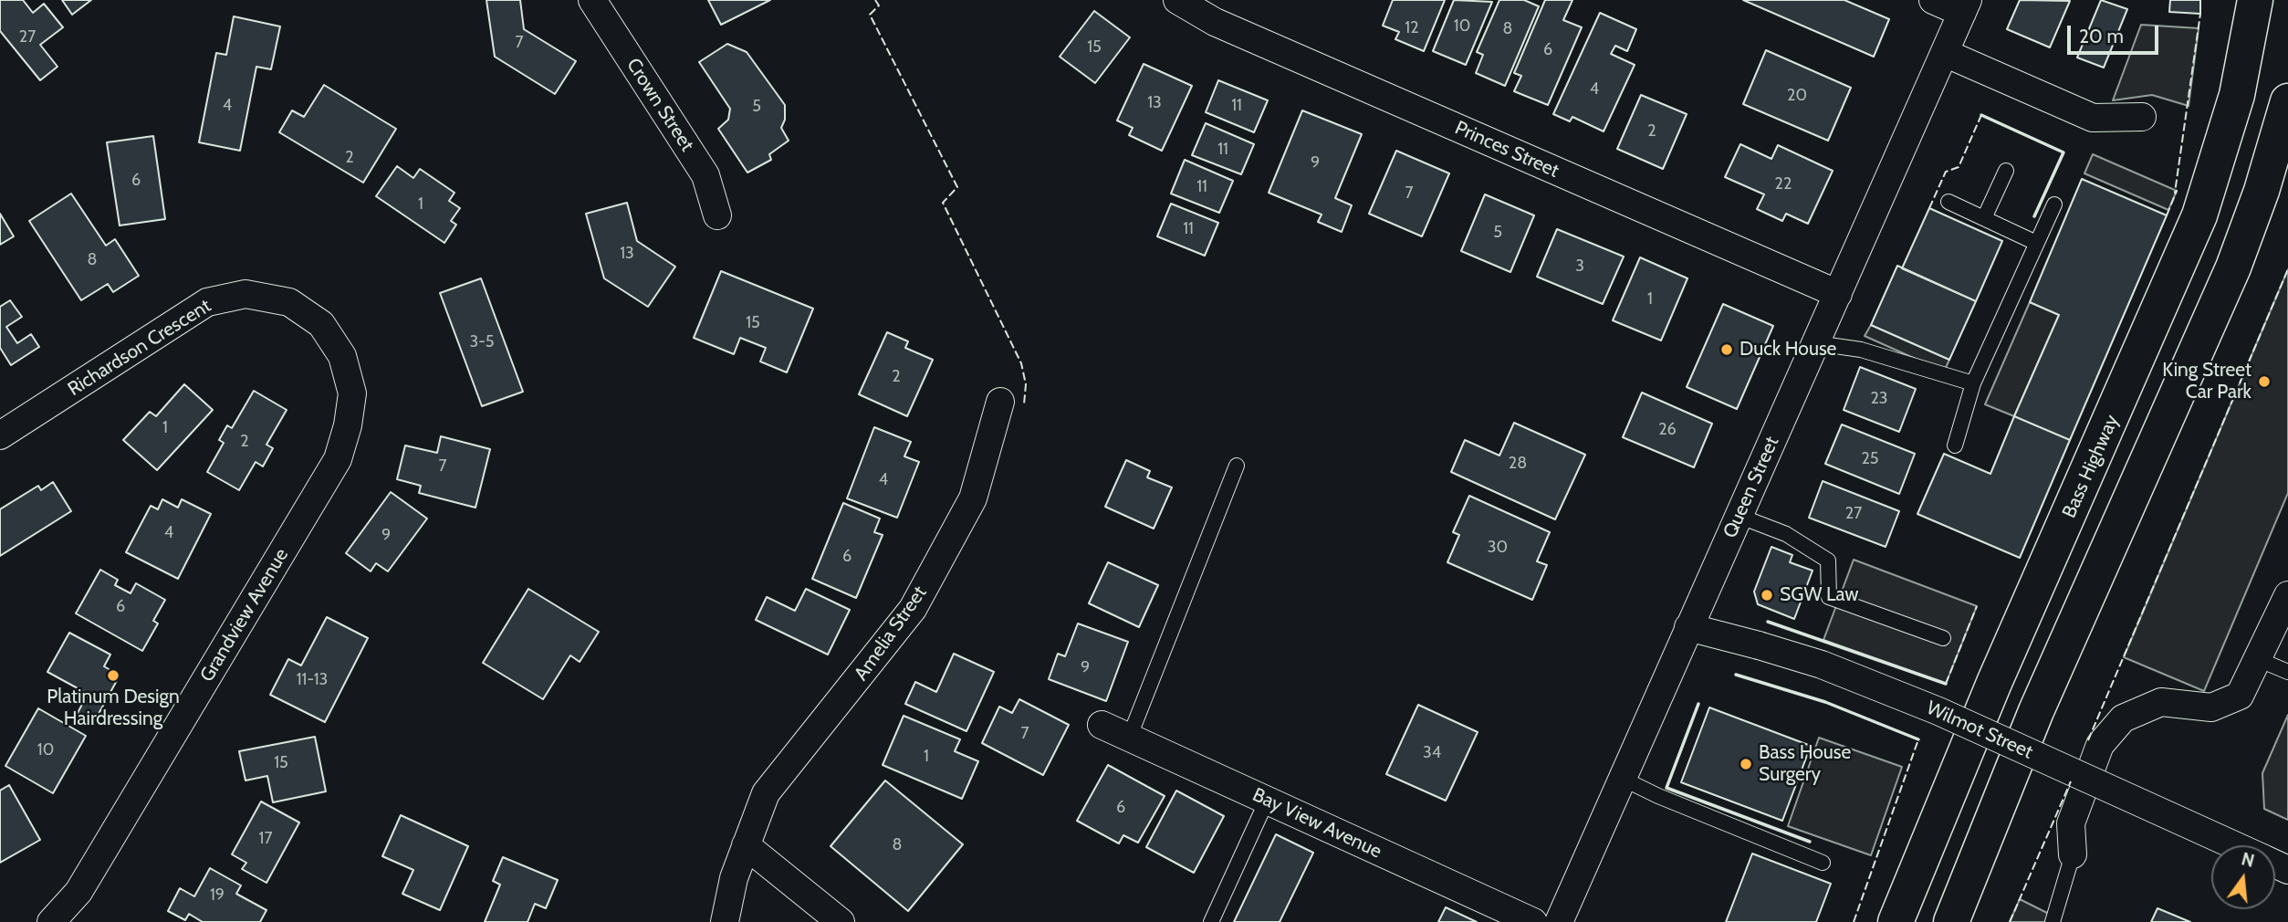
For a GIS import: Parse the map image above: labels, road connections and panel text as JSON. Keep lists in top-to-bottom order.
{
  "streets": {
    "highway": ["Bass Highway"],
    "street": [
      "Crown Street",
      "Princes Street",
      "Richardson Crescent",
      "Queen Street",
      "Grandview Avenue",
      "Amelia Street",
      "Wilmot Street",
      "Bay View Avenue"
    ]
  },
  "crossings": [
    ["Princes Street", "Queen Street"],
    ["Richardson Crescent", "Grandview Avenue"],
    ["Queen Street", "Wilmot Street"]
  ],
  "places": [
    "Duck House",
    "King Street Car Park",
    "SGW Law",
    "Platinum Design Hairdressing",
    "Bass House Surgery"
  ],
  "house_numbers": [
    "10",
    "12",
    "8",
    "27",
    "7",
    "15",
    "6",
    "4",
    "20",
    "13",
    "4",
    "11",
    "5",
    "2",
    "11",
    "2",
    "9",
    "6",
    "22",
    "11",
    "7",
    "1",
    "11",
    "5",
    "13",
    "8",
    "3",
    "1",
    "15",
    "3-5",
    "2",
    "23",
    "1",
    "26",
    "2",
    "25",
    "28",
    "7",
    "4",
    "27",
    "4",
    "9",
    "30",
    "6",
    "6",
    "9",
    "11-13",
    "7",
    "10",
    "34",
    "1",
    "15",
    "6",
    "17",
    "8",
    "19"
  ],
  "scale_bar": "20 m",
  "north": "top"
}
